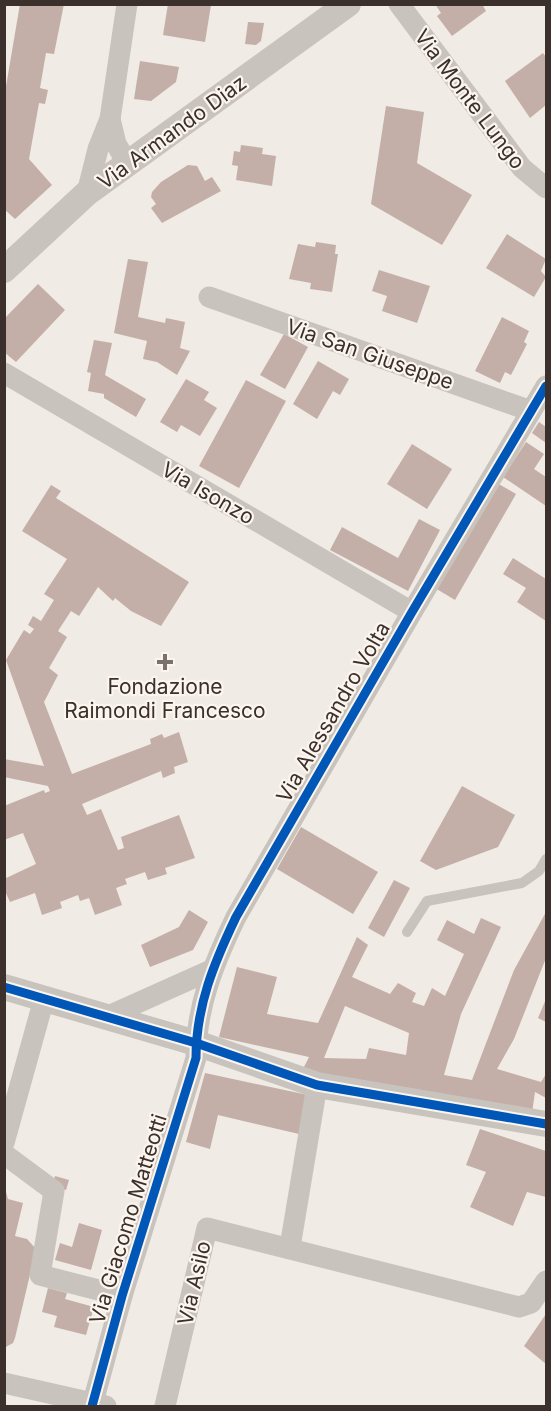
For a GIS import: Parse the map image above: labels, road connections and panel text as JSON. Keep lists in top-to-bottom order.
{
  "streets": {
    "street": [
      "Via Monte Lungo",
      "Via Armando Diaz",
      "Via San Giuseppe",
      "Via Isonzo",
      "Via Alessandro Volta",
      "Via Giacomo Matteotti",
      "Via Asilo"
    ]
  },
  "crossings": [
    ["Via San Giuseppe", "Via Alessandro Volta"],
    ["Via Isonzo", "Via Alessandro Volta"],
    ["Via Alessandro Volta", "Via Giacomo Matteotti"]
  ],
  "places": {
    "health": ["Fondazione Raimondi Francesco"]
  }
}
